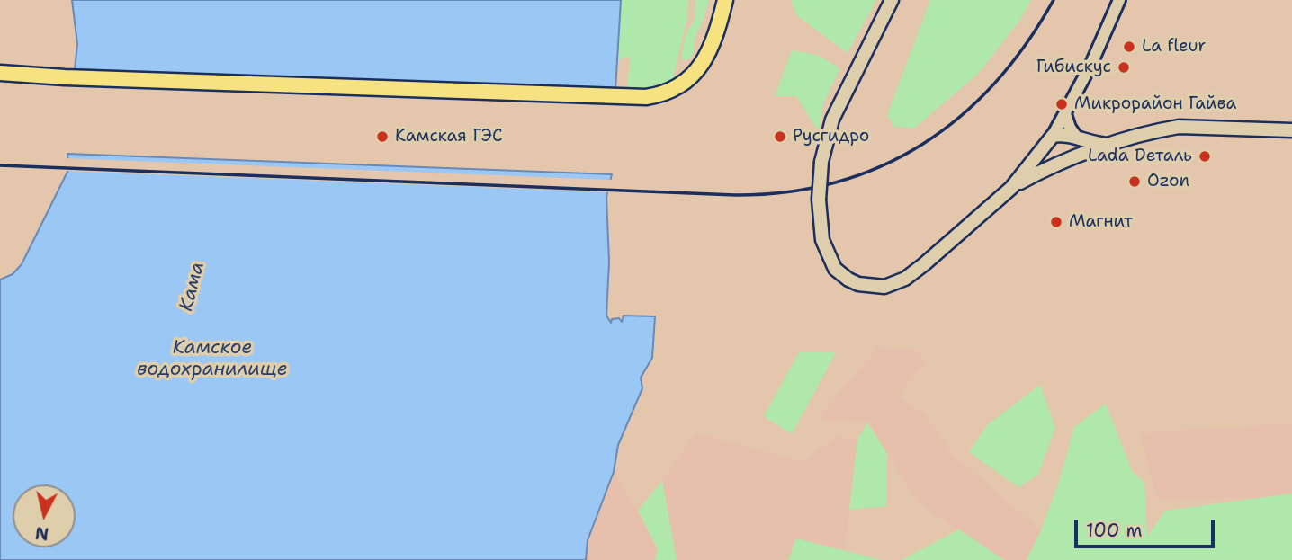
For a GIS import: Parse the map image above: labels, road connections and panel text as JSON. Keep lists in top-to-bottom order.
{
  "water": ["Кама", "Камское водохранилище"],
  "places": [
    "La fleur",
    "Гибискус",
    "Микрорайон Гайва",
    "Камская ГЭС",
    "Русгидро",
    "Lada Dеталь",
    "Ozon",
    "Магнит"
  ],
  "scale_bar": "100 m",
  "north": "bottom"
}
